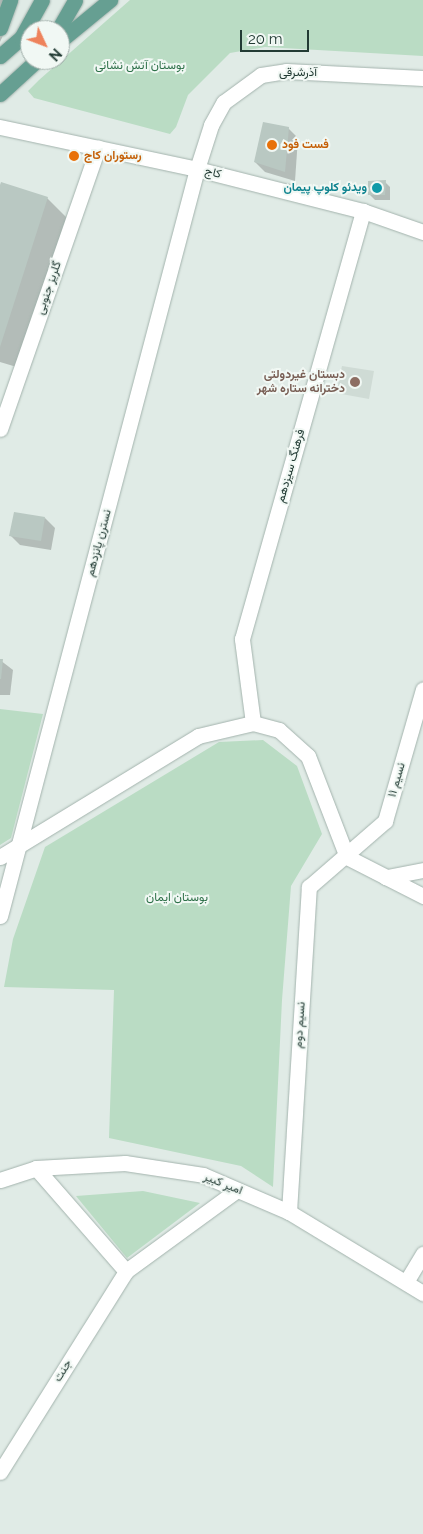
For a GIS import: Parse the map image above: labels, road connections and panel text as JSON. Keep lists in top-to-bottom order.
{
  "streets": {
    "street": [
      "آذرشرقی",
      "کاج",
      "گلریز جنوبی",
      "فرهنگ سیزدهم",
      "نسترن پانزدهم",
      "نسیم ۱۱",
      "نسیم دوم",
      "امیر کبیر",
      "جنت"
    ]
  },
  "crossings": [
    ["آذرشرقی", "کاج"],
    ["آذرشرقی", "نسترن پانزدهم"],
    ["کاج", "گلریز جنوبی"],
    ["کاج", "فرهنگ سیزدهم"],
    ["کاج", "نسترن پانزدهم"],
    ["نسیم ۱۱", "نسیم دوم"],
    ["نسیم دوم", "امیر کبیر"]
  ],
  "parks": ["بوستان آتش نشانی", "بوستان ایمان"],
  "places": [
    "فست فود",
    "رستوران کاج",
    "ویدئو کلوپ پیمان",
    "دبستان غیردولتی دخترانه ستاره شهر"
  ],
  "scale_bar": "20 m",
  "north": "bottom right"
}
